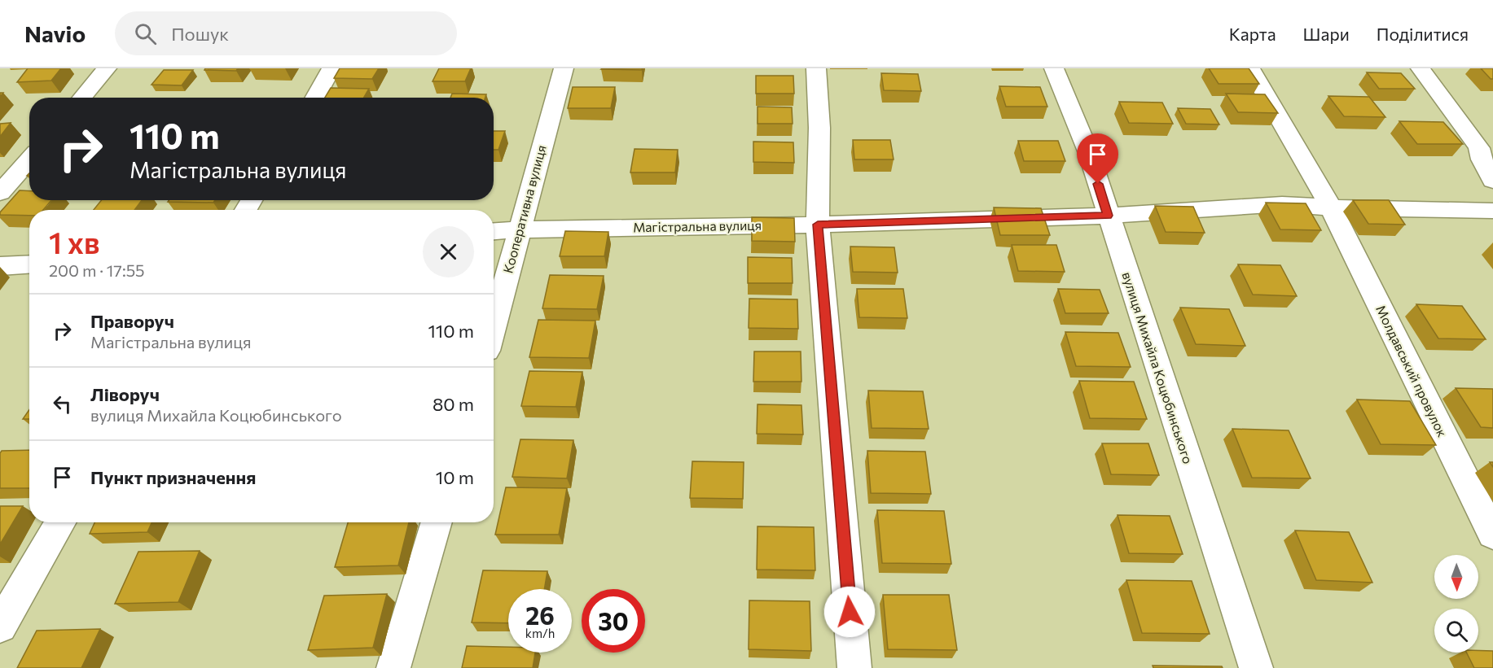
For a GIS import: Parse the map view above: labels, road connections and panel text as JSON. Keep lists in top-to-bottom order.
{
  "streets": {
    "street": [
      "Кооперативна вулиця",
      "Магістральна вулиця",
      "вулиця Михайла Коцюбинського",
      "Молдавський провулок"
    ]
  },
  "crossings": [
    ["Кооперативна вулиця", "Магістральна вулиця"],
    ["Магістральна вулиця", "вулиця Михайла Коцюбинського"],
    ["Магістральна вулиця", "Молдавський провулок"]
  ],
  "north": "bottom",
  "page": {
    "header": "Navio",
    "search": "Пошук",
    "nav": ["Карта", "Шари", "Поділитися"],
    "turn": ["110 m", "Магістральна вулиця"],
    "heading": ["1 хв", "200 m · 17:55"],
    "list": [
      {
        "name": "Праворуч",
        "note": "Магістральна вулиця",
        "value": "110 m"
      },
      {
        "name": "Ліворуч",
        "note": "вулиця Михайла Коцюбинського",
        "value": "80 m"
      },
      {
        "name": "Пункт призначення",
        "value": "10 m"
      }
    ],
    "speed": "26 km/h",
    "limit": "30"
  }
}
